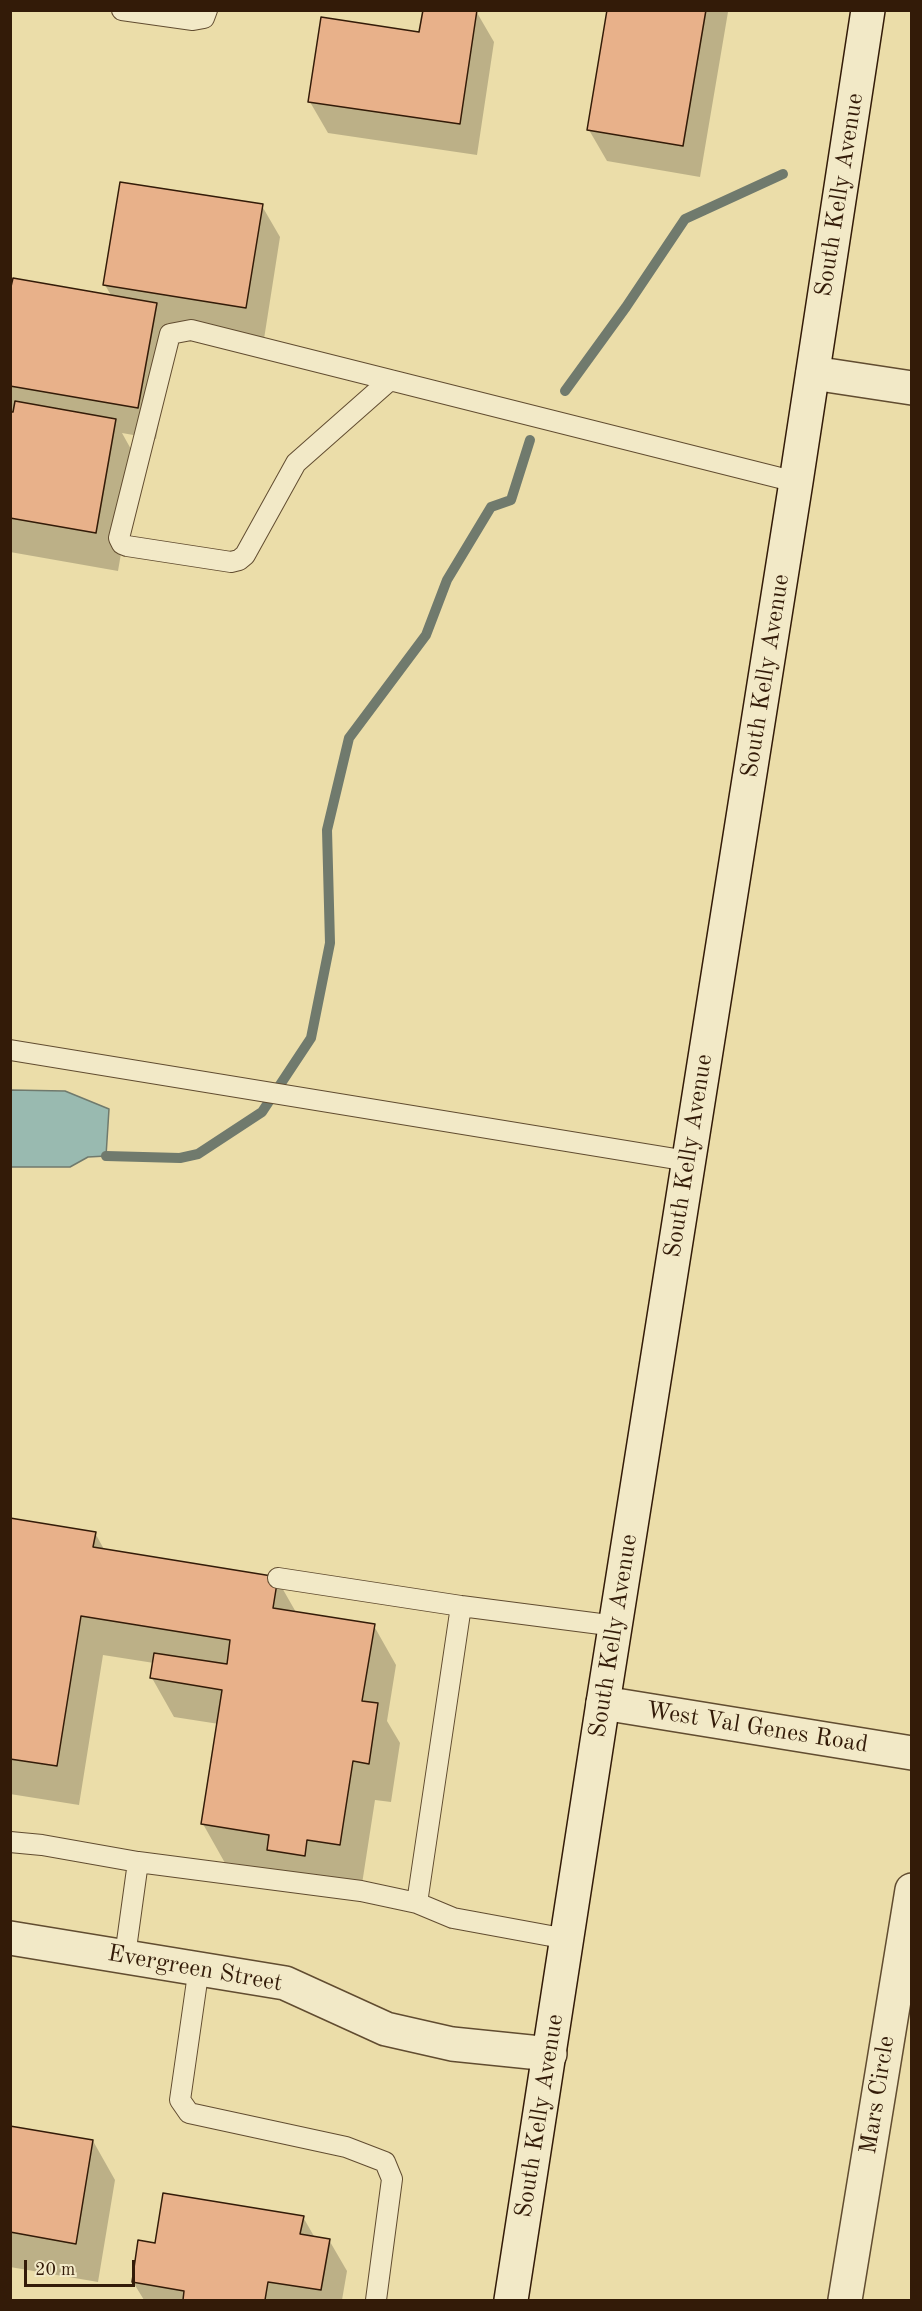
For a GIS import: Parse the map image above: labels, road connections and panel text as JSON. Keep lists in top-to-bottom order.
{
  "streets": {
    "main road": [
      "South Kelly Avenue",
      "West Val Genes Road",
      "Evergreen Street",
      "Mars Circle"
    ]
  },
  "crossings": [
    ["South Kelly Avenue", "West Val Genes Road"],
    ["South Kelly Avenue", "Evergreen Street"]
  ],
  "scale_bar": "20 m"
}
